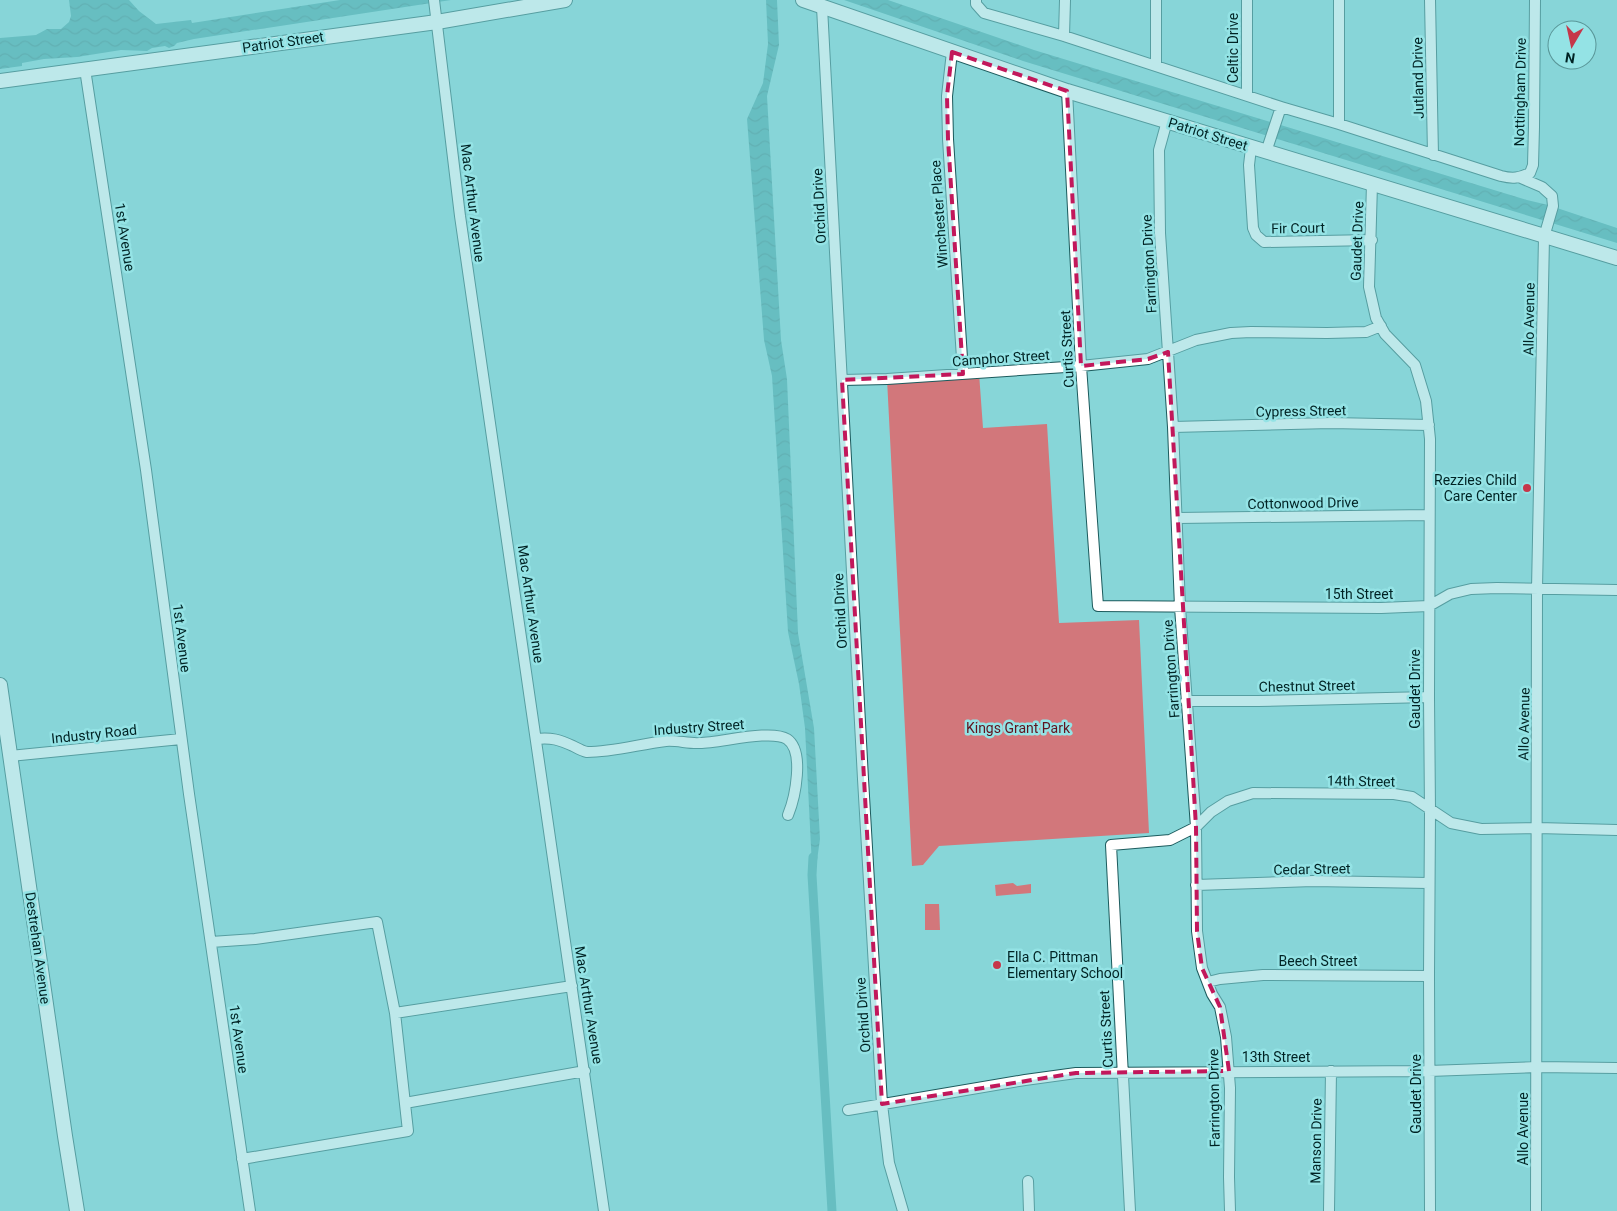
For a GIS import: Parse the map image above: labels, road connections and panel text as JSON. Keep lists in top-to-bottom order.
{
  "streets": {
    "main road": ["Patriot Street", "Destrehan Avenue"],
    "street": [
      "Celtic Drive",
      "Jutland Drive",
      "Nottingham Drive",
      "Mac Arthur Avenue",
      "Orchid Drive",
      "Winchester Place",
      "Fir Court",
      "1st Avenue",
      "Gaudet Drive",
      "Farrington Drive",
      "Allo Avenue",
      "Curtis Street",
      "Camphor Street",
      "Cypress Street",
      "Cottonwood Drive",
      "15th Street",
      "Chestnut Street",
      "Industry Street",
      "Industry Road",
      "14th Street",
      "Cedar Street",
      "Beech Street",
      "13th Street",
      "Manson Drive"
    ]
  },
  "crossings": [
    ["Patriot Street", "Mac Arthur Avenue"],
    ["Patriot Street", "Orchid Drive"],
    ["Patriot Street", "Winchester Place"],
    ["Patriot Street", "Fir Court"],
    ["Patriot Street", "1st Avenue"],
    ["Patriot Street", "Gaudet Drive"],
    ["Patriot Street", "Farrington Drive"],
    ["Patriot Street", "Allo Avenue"],
    ["Patriot Street", "Curtis Street"],
    ["Nottingham Drive", "Allo Avenue"],
    ["Mac Arthur Avenue", "Industry Street"],
    ["Orchid Drive", "Camphor Street"],
    ["Orchid Drive", "13th Street"],
    ["Winchester Place", "Camphor Street"],
    ["Fir Court", "Gaudet Drive"],
    ["1st Avenue", "Industry Road"],
    ["Gaudet Drive", "Camphor Street"],
    ["Gaudet Drive", "Cypress Street"],
    ["Gaudet Drive", "Cottonwood Drive"],
    ["Gaudet Drive", "15th Street"],
    ["Gaudet Drive", "Chestnut Street"],
    ["Gaudet Drive", "14th Street"],
    ["Gaudet Drive", "Cedar Street"],
    ["Gaudet Drive", "Beech Street"],
    ["Gaudet Drive", "13th Street"],
    ["Farrington Drive", "Camphor Street"],
    ["Farrington Drive", "Cypress Street"],
    ["Farrington Drive", "Cottonwood Drive"],
    ["Farrington Drive", "15th Street"],
    ["Farrington Drive", "Chestnut Street"],
    ["Farrington Drive", "14th Street"],
    ["Farrington Drive", "Cedar Street"],
    ["Farrington Drive", "Beech Street"],
    ["Farrington Drive", "13th Street"],
    ["Allo Avenue", "15th Street"],
    ["Allo Avenue", "14th Street"],
    ["Allo Avenue", "13th Street"],
    ["Curtis Street", "Camphor Street"],
    ["Curtis Street", "15th Street"],
    ["Curtis Street", "14th Street"],
    ["Curtis Street", "13th Street"],
    ["Industry Road", "Destrehan Avenue"],
    ["13th Street", "Manson Drive"]
  ],
  "parks": ["Kings Grant Park"],
  "places": ["Rezzies Child Care Center", "Ella C. Pittman Elementary School"],
  "north": "bottom"
}
